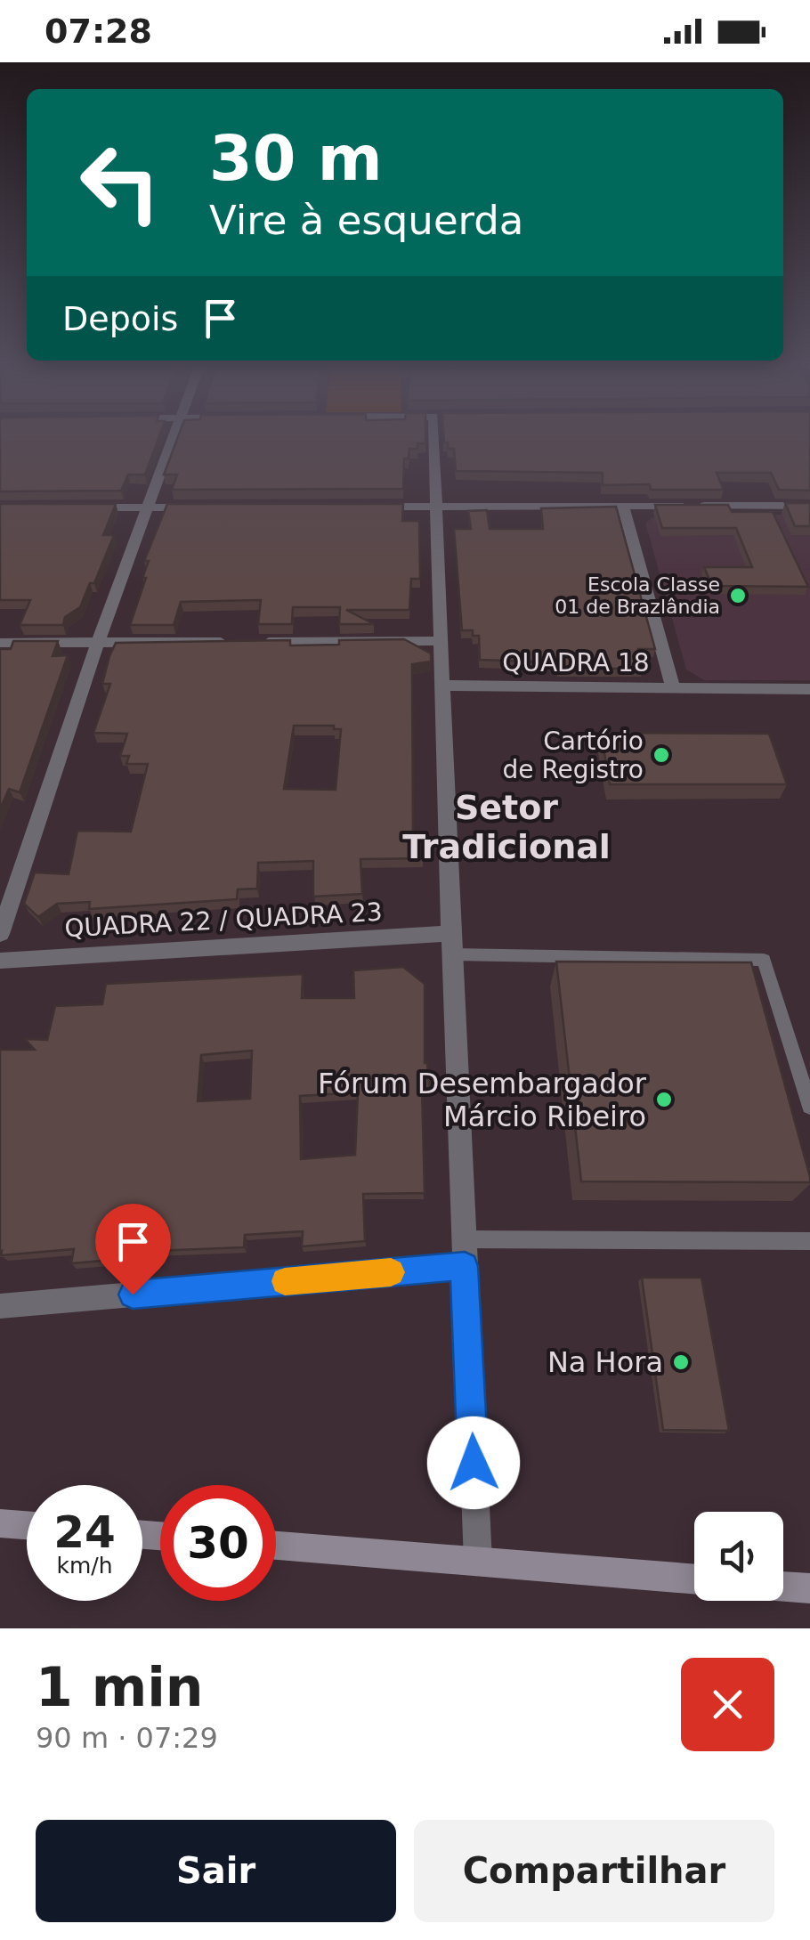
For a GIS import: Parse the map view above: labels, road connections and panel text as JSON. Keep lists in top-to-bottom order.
{
  "streets": {
    "street": ["QUADRA 18", "QUADRA 22 / QUADRA 23"]
  },
  "districts": ["Setor Tradicional"],
  "places": [
    "Escola Classe 01 de Brazlândia",
    "Cartório de Registro",
    "Fórum Desembargador Márcio Ribeiro",
    "Na Hora"
  ],
  "page": {
    "status": "07:28",
    "turn": ["30 m", "Vire à esquerda"],
    "then": "Depois",
    "speed": "24 km/h",
    "limit": "30",
    "heading": ["1 min", "90 m · 07:29"],
    "buttons": ["Sair", "Compartilhar"]
  }
}
